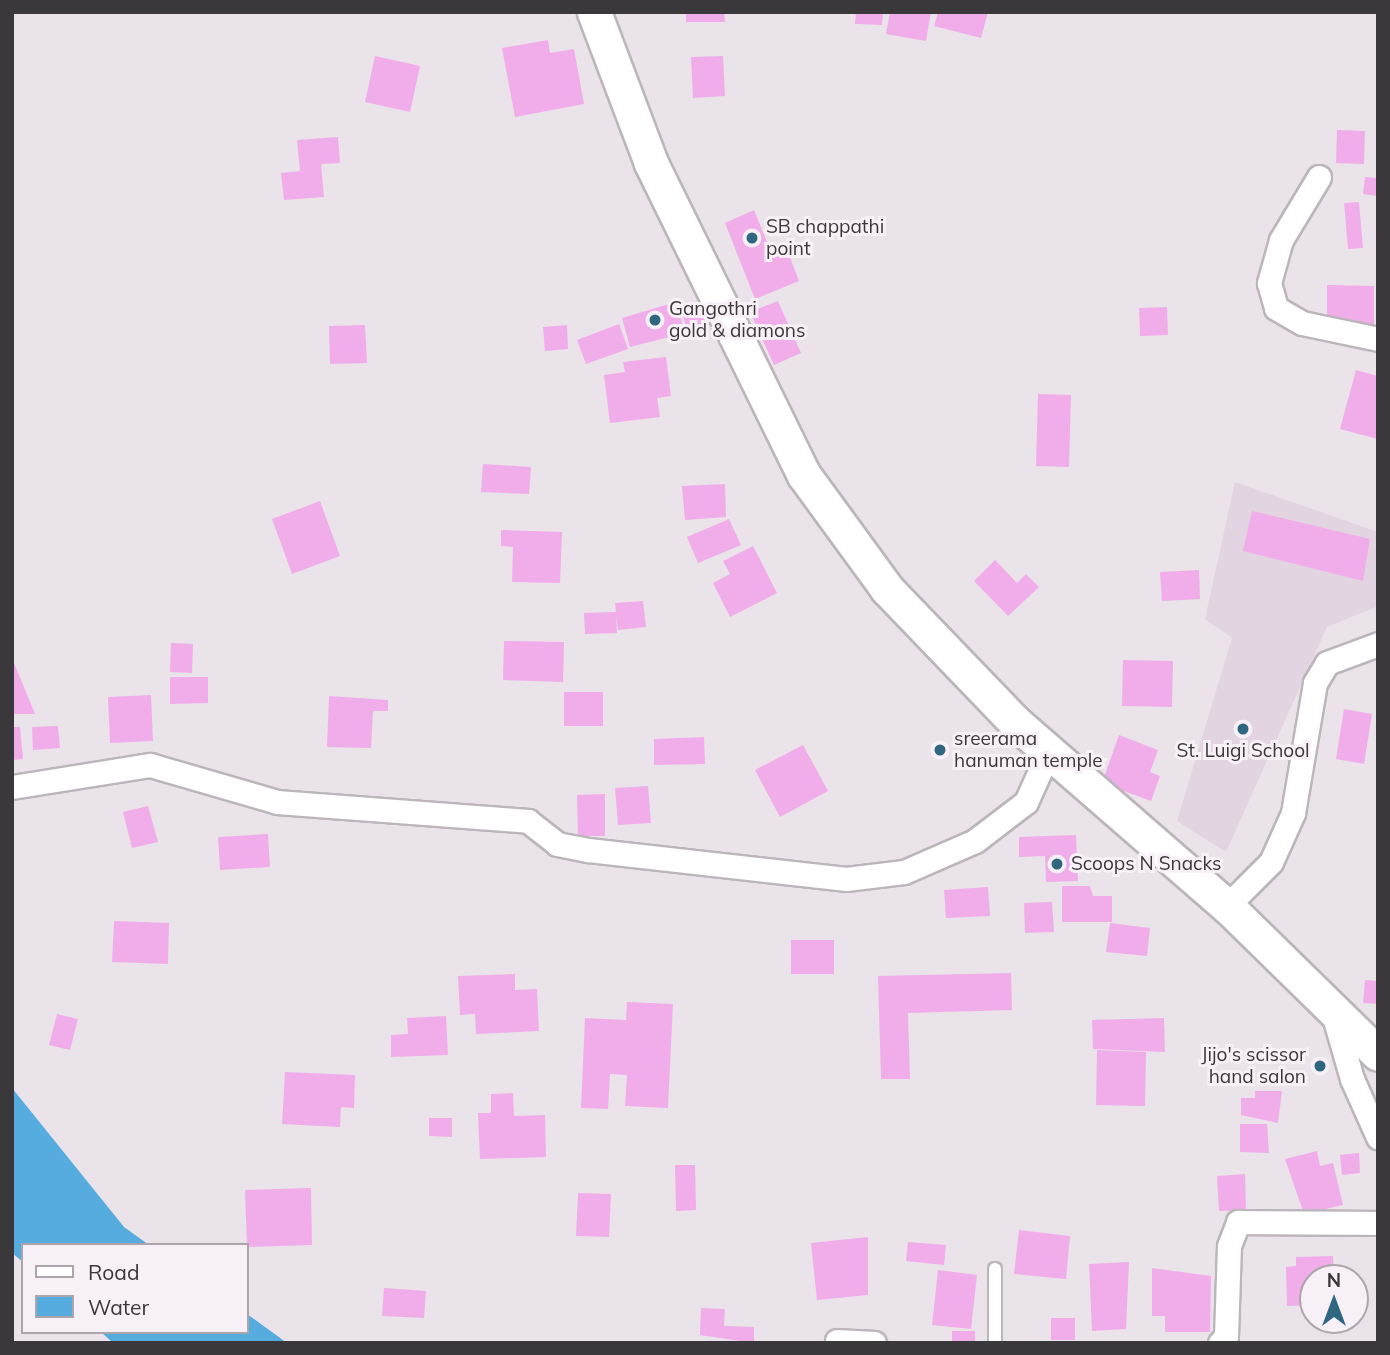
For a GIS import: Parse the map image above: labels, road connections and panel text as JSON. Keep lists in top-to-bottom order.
{
  "places": [
    "SB chappathi point",
    "Gangothri gold & diamons",
    "St. Luigi School",
    "sreerama hanuman temple",
    "Scoops N Snacks",
    "Jijo's scissor hand salon"
  ],
  "legend": ["Road", "Water"],
  "north": "top"
}
